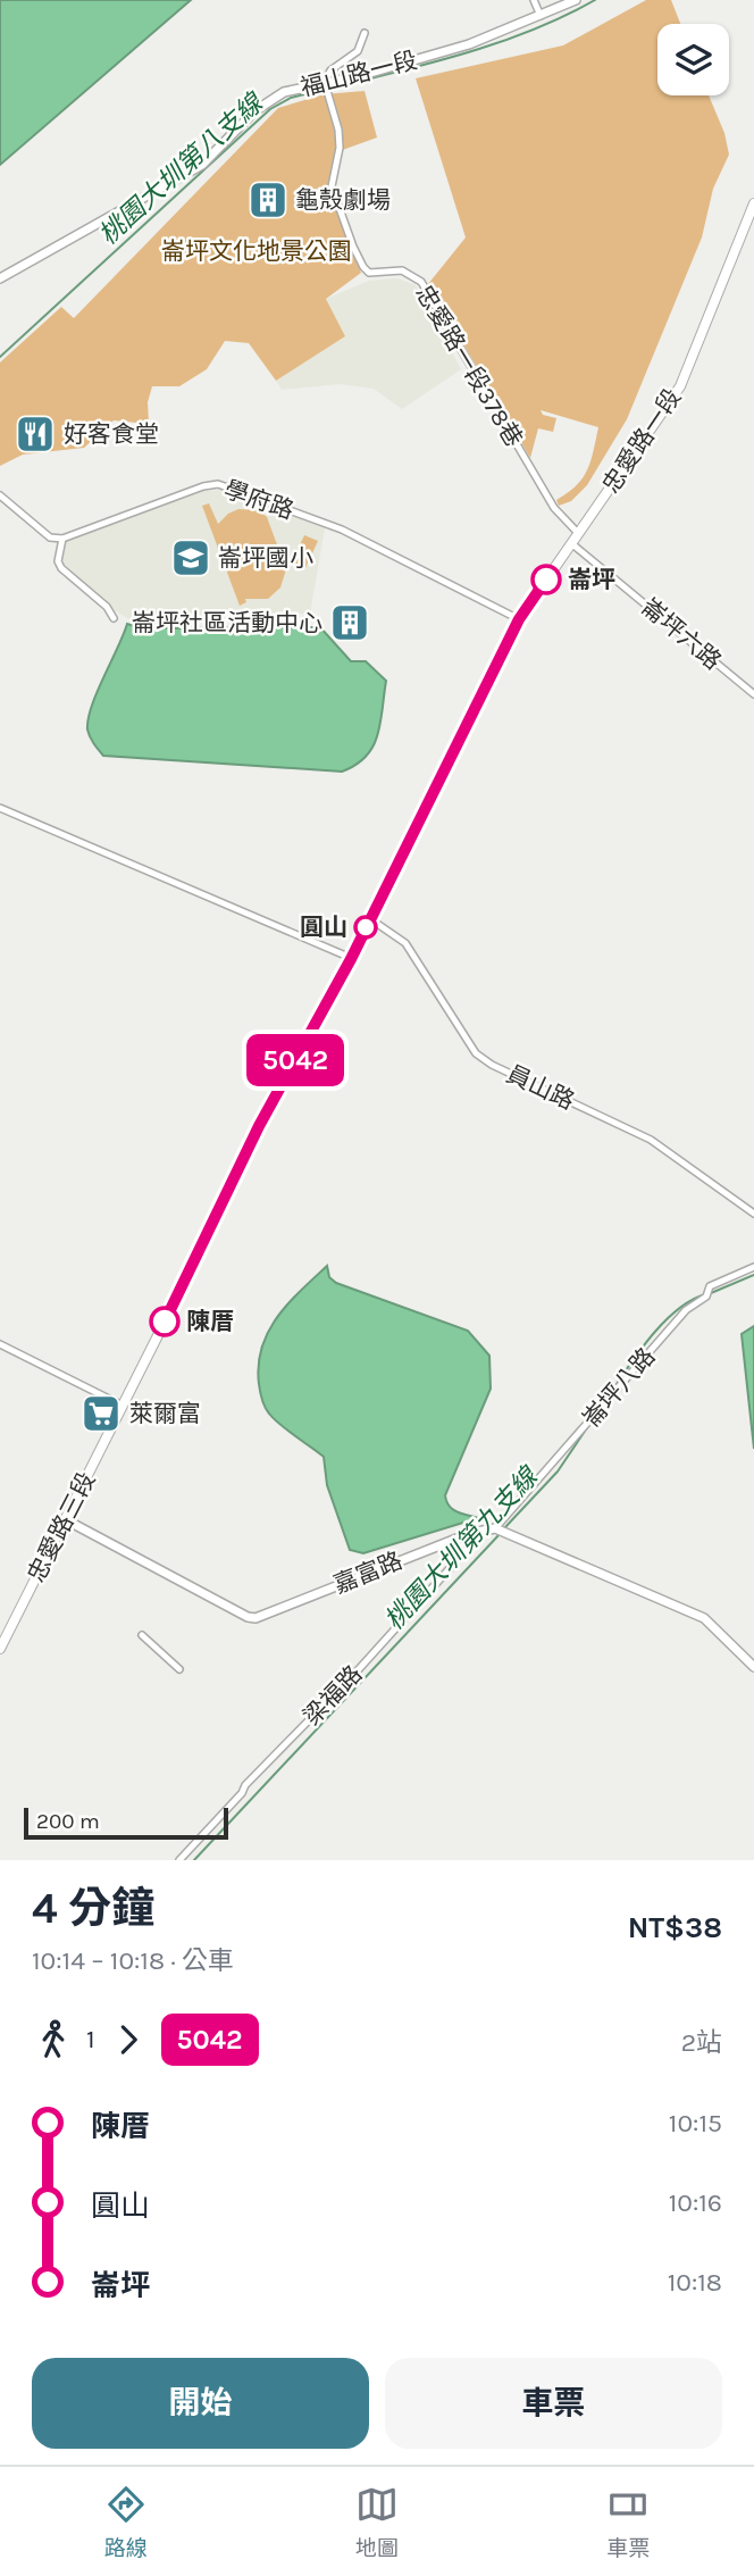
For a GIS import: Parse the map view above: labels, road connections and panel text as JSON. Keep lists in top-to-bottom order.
{
  "streets": {
    "main road": ["忠愛路一段", "忠愛路三段"],
    "street": [
      "福山路一段",
      "忠愛路一段378巷",
      "學府路",
      "崙坪六路",
      "員山路",
      "崙坪八路",
      "嘉富路",
      "梁福路"
    ]
  },
  "crossings": [
    ["福山路一段", "忠愛路一段378巷"],
    ["忠愛路一段378巷", "忠愛路一段"],
    ["忠愛路一段", "學府路"],
    ["忠愛路一段", "崙坪六路"],
    ["忠愛路一段", "員山路"],
    ["忠愛路一段", "忠愛路三段"],
    ["崙坪八路", "嘉富路"],
    ["忠愛路三段", "嘉富路"],
    ["嘉富路", "梁福路"]
  ],
  "water": ["桃園大圳第八支線", "桃園大圳第九支線"],
  "parks": ["崙坪文化地景公園"],
  "places": {
    "building": ["龜殼劇場", "崙坪社區活動中心"],
    "restaurant": ["好客食堂"],
    "school or university": ["崙坪國小"],
    "other": ["崙坪", "圓山", "陳厝"],
    "supermarket": ["萊爾富"]
  },
  "lines": ["bus line 5042"],
  "scale_bar": "200 m",
  "page": {
    "on_map": "5042",
    "scale": "200 m",
    "heading": ["4 分鐘", "10:14 – 10:18 · 公車", "NT$38"],
    "legs": ["1", "5042", "2站"],
    "list": [
      {
        "name": "陳厝",
        "value": "10:15"
      },
      {
        "name": "圓山",
        "value": "10:16"
      },
      {
        "name": "崙坪",
        "value": "10:18"
      }
    ],
    "buttons": ["開始", "車票"],
    "tabs": ["路線", "地圖", "車票"]
  }
}
